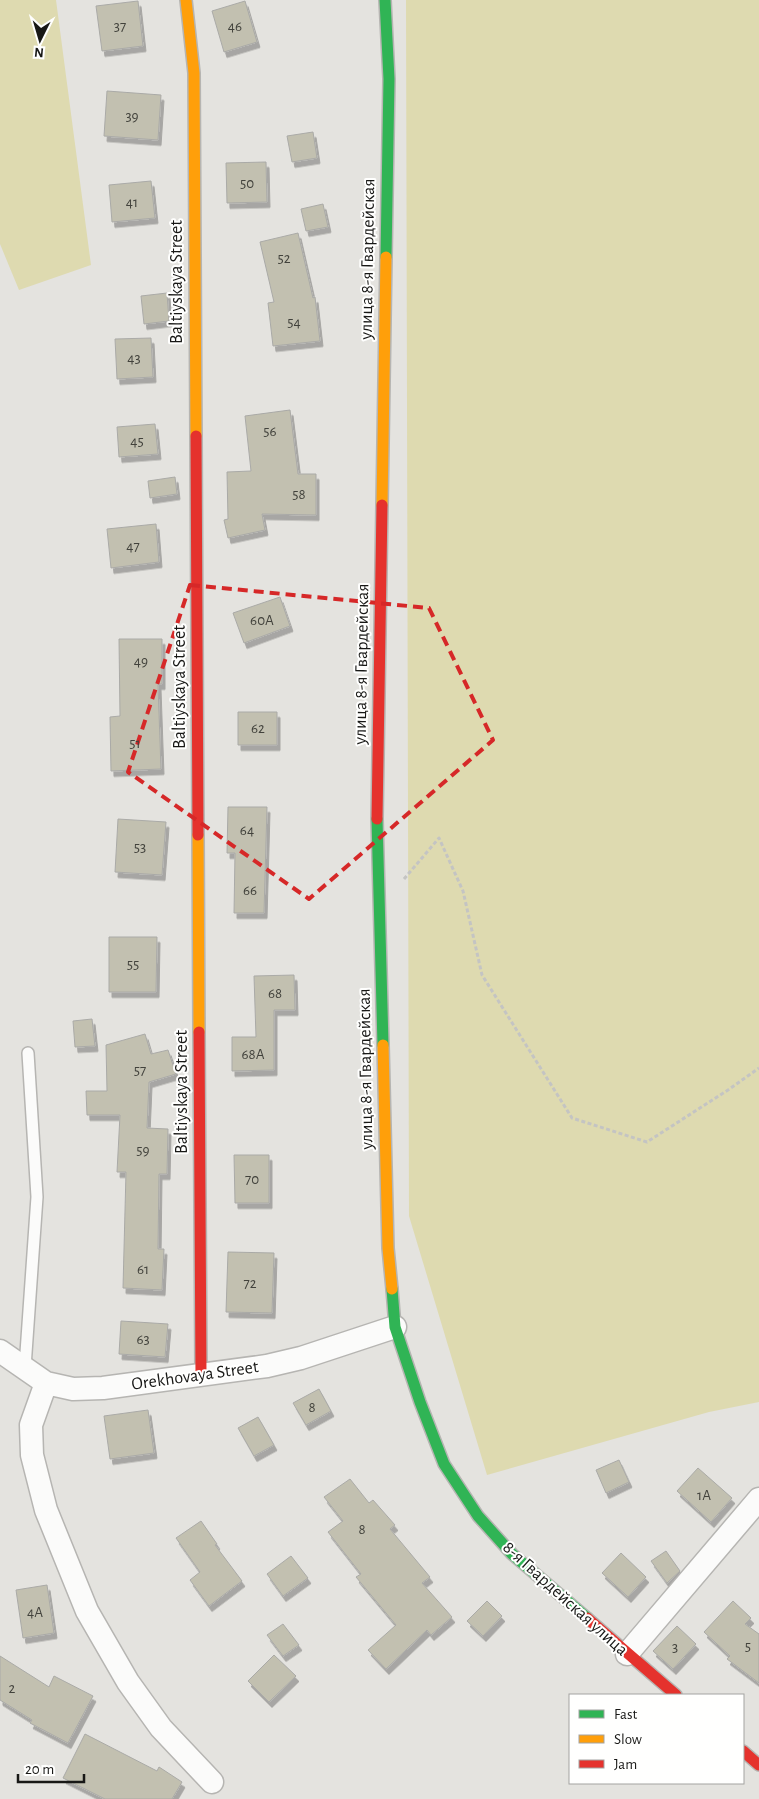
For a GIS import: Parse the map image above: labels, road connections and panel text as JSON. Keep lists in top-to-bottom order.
{
  "streets": {
    "street": [
      "улица 8-я Гвардейская",
      "Baltiyskaya Street",
      "Orekhovaya Street",
      "8-я Гвардейская улица"
    ]
  },
  "crossings": [
    ["улица 8-я Гвардейская", "Orekhovaya Street"],
    ["улица 8-я Гвардейская", "8-я Гвардейская улица"],
    ["Baltiyskaya Street", "Orekhovaya Street"],
    ["Orekhovaya Street", "8-я Гвардейская улица"]
  ],
  "house_numbers": [
    "37",
    "46",
    "39",
    "50",
    "41",
    "52",
    "54",
    "43",
    "56",
    "45",
    "58",
    "47",
    "60А",
    "49",
    "62",
    "51",
    "64",
    "53",
    "66",
    "55",
    "68",
    "68А",
    "57",
    "59",
    "70",
    "61",
    "72",
    "63",
    "8",
    "1А",
    "8",
    "4А",
    "5",
    "3",
    "2"
  ],
  "legend": ["Fast", "Slow", "Jam"],
  "scale_bar": "20 m",
  "north": "bottom"
}
